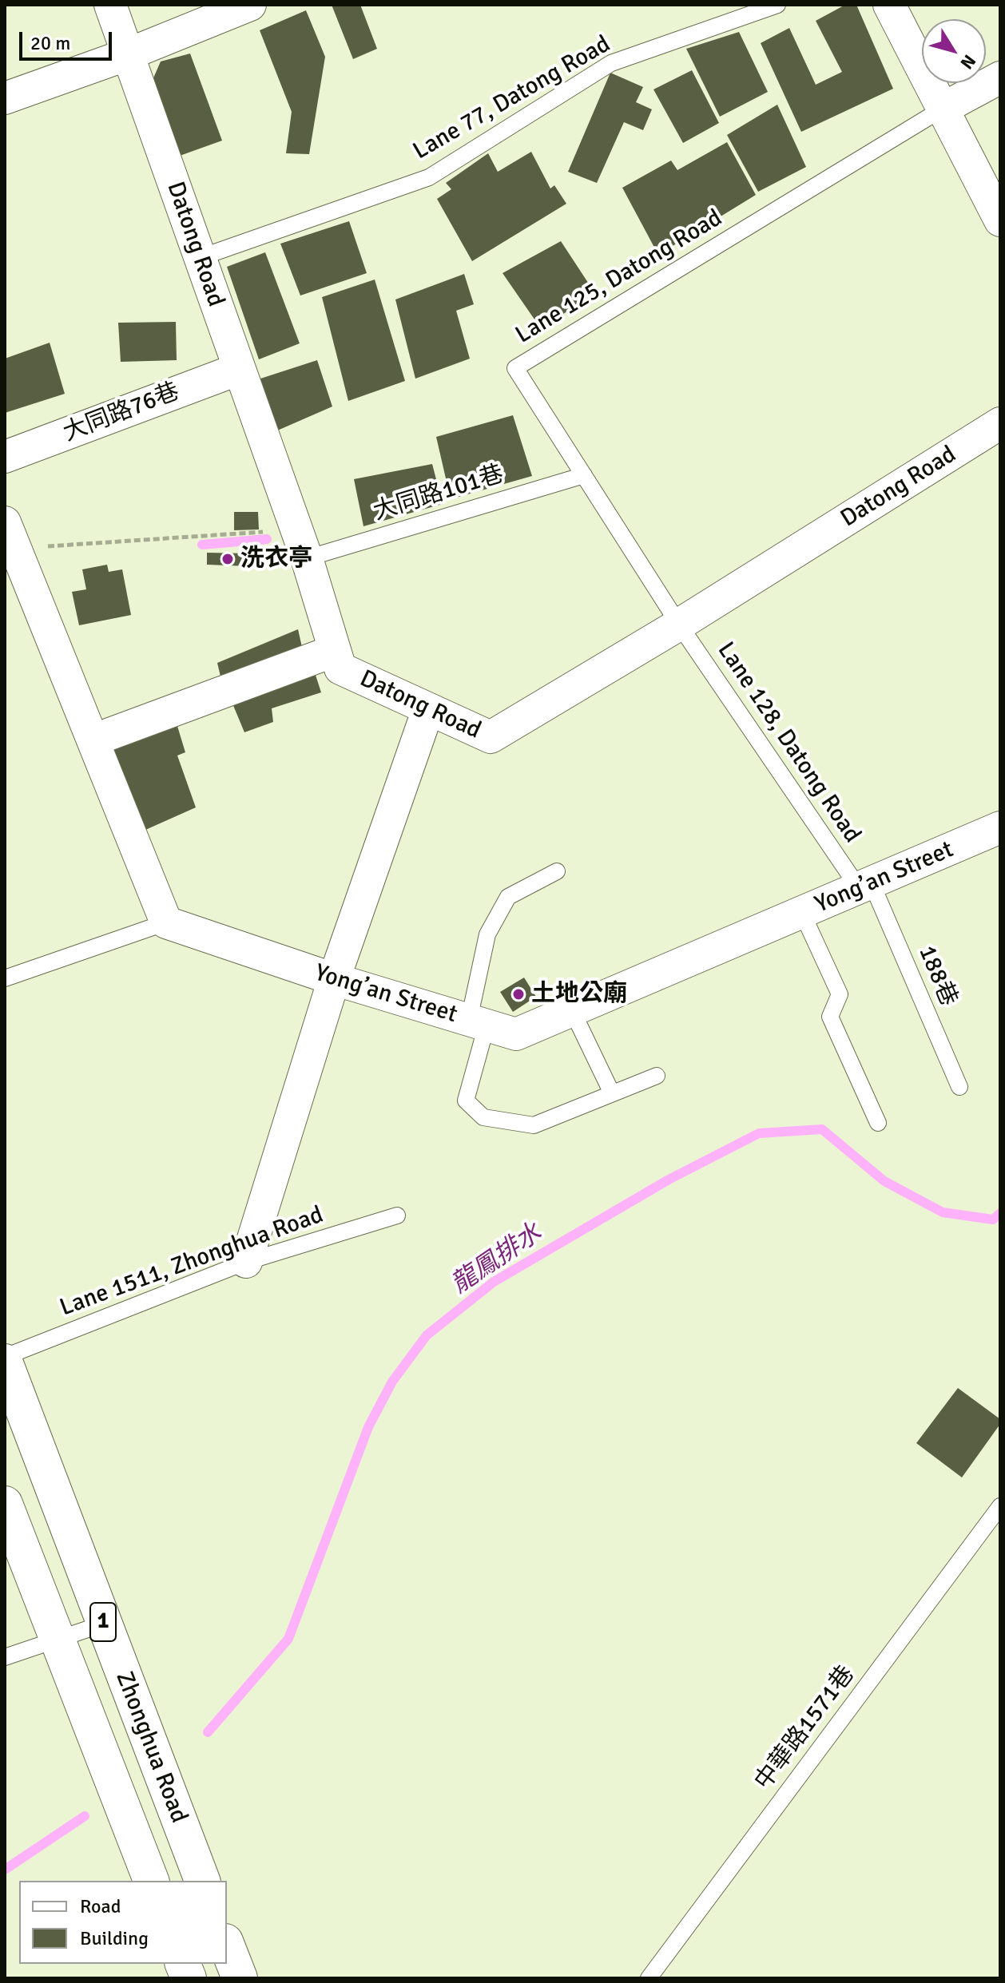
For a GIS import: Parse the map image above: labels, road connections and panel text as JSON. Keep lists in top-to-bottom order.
{
  "streets": {
    "main road": ["1", "Zhonghua Road"],
    "street": ["Datong Road", "大同路76巷", "Yong’an Street"],
    "lane": [
      "Lane 77, Datong Road",
      "Lane 125, Datong Road",
      "大同路101巷",
      "Lane 128, Datong Road",
      "188巷",
      "Lane 1511, Zhonghua Road",
      "中華路1571巷"
    ]
  },
  "crossings": [
    ["Lane 77, Datong Road", "Datong Road"],
    ["Datong Road", "Lane 125, Datong Road"],
    ["Datong Road", "大同路76巷"],
    ["Datong Road", "大同路101巷"],
    ["Datong Road", "Lane 128, Datong Road"],
    ["Lane 125, Datong Road", "大同路101巷"],
    ["Lane 125, Datong Road", "Lane 128, Datong Road"],
    ["Lane 128, Datong Road", "Yong’an Street"],
    ["Lane 128, Datong Road", "188巷"],
    ["Yong’an Street", "188巷"],
    ["Lane 1511, Zhonghua Road", "Zhonghua Road"]
  ],
  "water": ["龍鳳排水"],
  "places": ["洗衣亭", "土地公廟"],
  "legend": ["Road", "Building"],
  "scale_bar": "20 m",
  "north": "bottom right"
}
